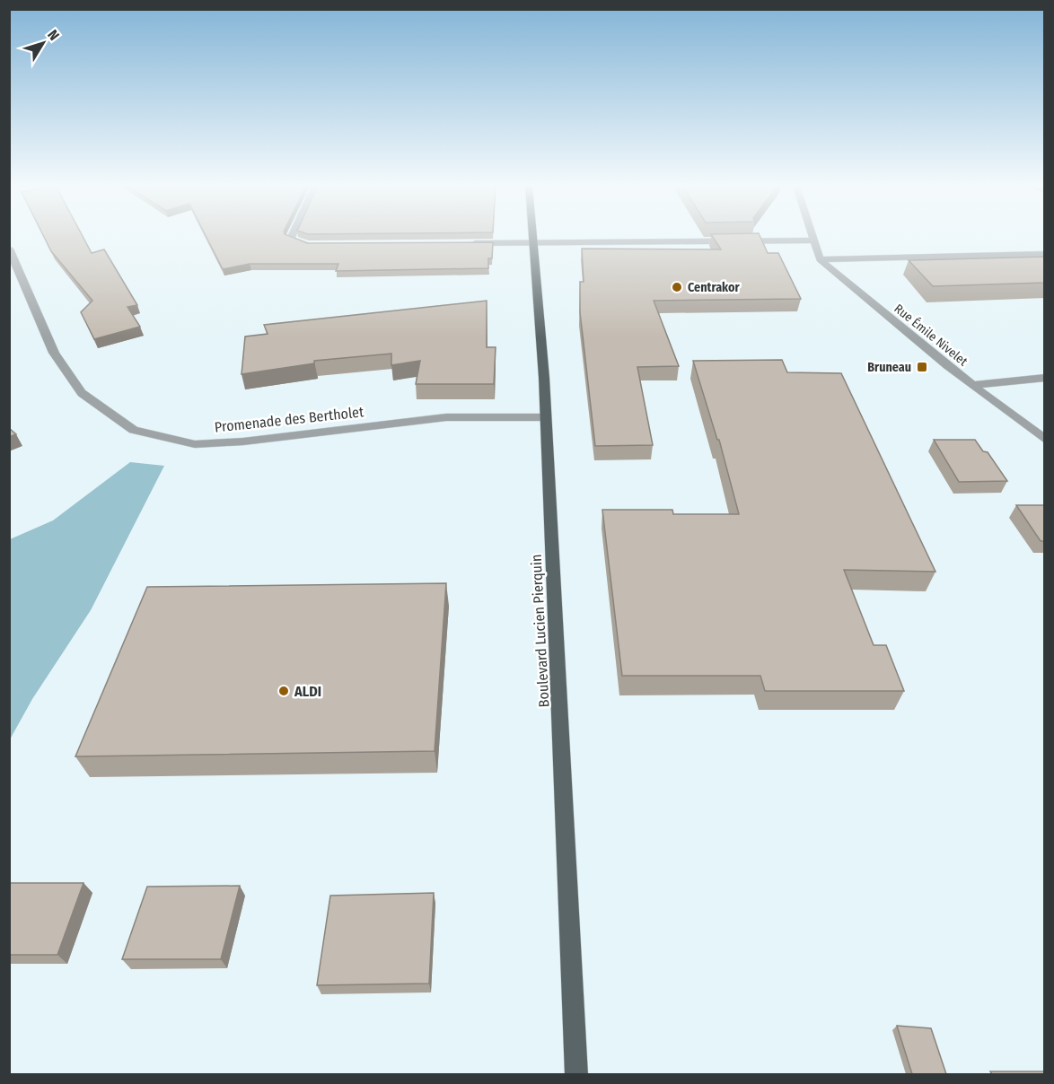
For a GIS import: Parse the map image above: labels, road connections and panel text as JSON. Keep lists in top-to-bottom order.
{
  "streets": {
    "main road": ["Boulevard Lucien Pierquin"],
    "street": ["Rue Émile Nivelet", "Promenade des Bertholet"]
  },
  "crossings": [
    ["Promenade des Bertholet", "Boulevard Lucien Pierquin"]
  ],
  "places": {
    "other": ["Centrakor", "ALDI"],
    "transit": ["Bruneau"]
  },
  "north": "top right"
}
